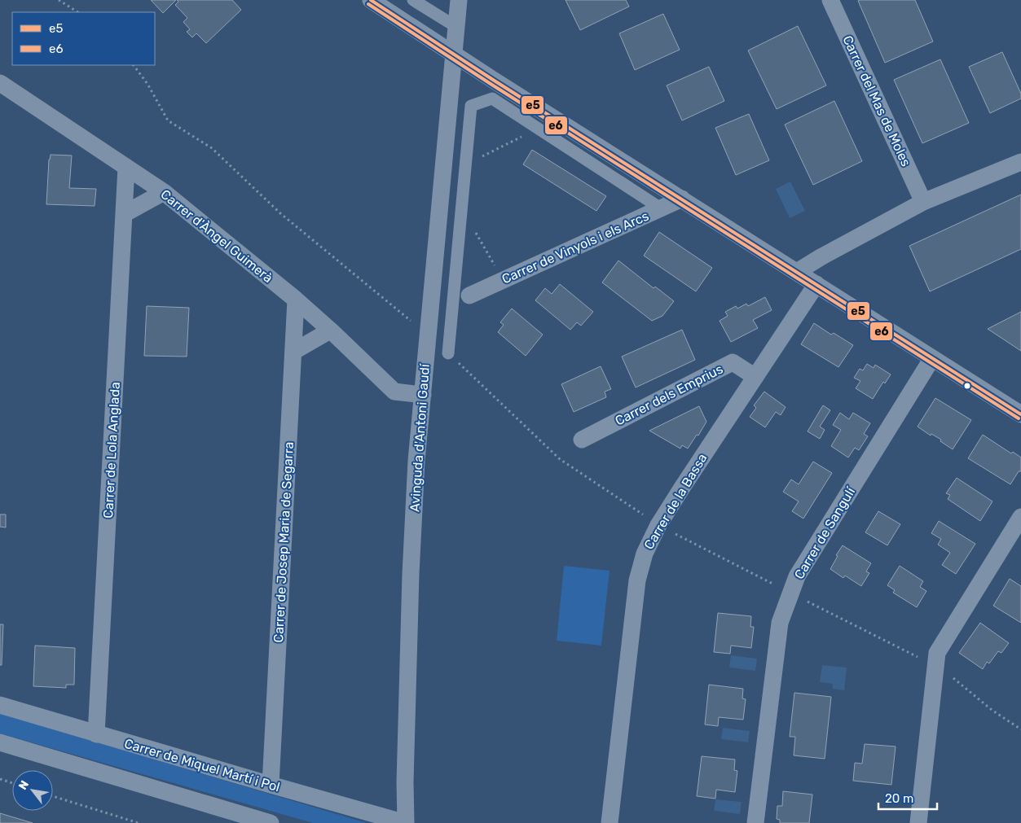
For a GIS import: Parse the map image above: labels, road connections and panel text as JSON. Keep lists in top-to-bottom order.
{
  "streets": {
    "street": [
      "Carrer del Mas de Moles",
      "Carrer d'Àngel Guimerà",
      "Carrer de Vinyols i els Arcs",
      "Carrer dels Emprius",
      "Avinguda d'Antoni Gaudí",
      "Carrer de Lola Anglada",
      "Carrer de la Bassa",
      "Carrer de Sangulí",
      "Carrer de Josep Maria de Segarra",
      "Carrer de Miquel Martí i Pol"
    ]
  },
  "crossings": [
    ["Carrer d'Àngel Guimerà", "Avinguda d'Antoni Gaudí"],
    ["Carrer d'Àngel Guimerà", "Carrer de Lola Anglada"],
    ["Carrer d'Àngel Guimerà", "Carrer de Josep Maria de Segarra"],
    ["Carrer dels Emprius", "Carrer de la Bassa"],
    ["Avinguda d'Antoni Gaudí", "Carrer de Miquel Martí i Pol"],
    ["Carrer de Lola Anglada", "Carrer de Miquel Martí i Pol"],
    ["Carrer de Josep Maria de Segarra", "Carrer de Miquel Martí i Pol"]
  ],
  "lines": ["transit line e5", "transit line e6"],
  "legend": ["e5", "e6"],
  "scale_bar": "20 m",
  "north": "top left"
}
